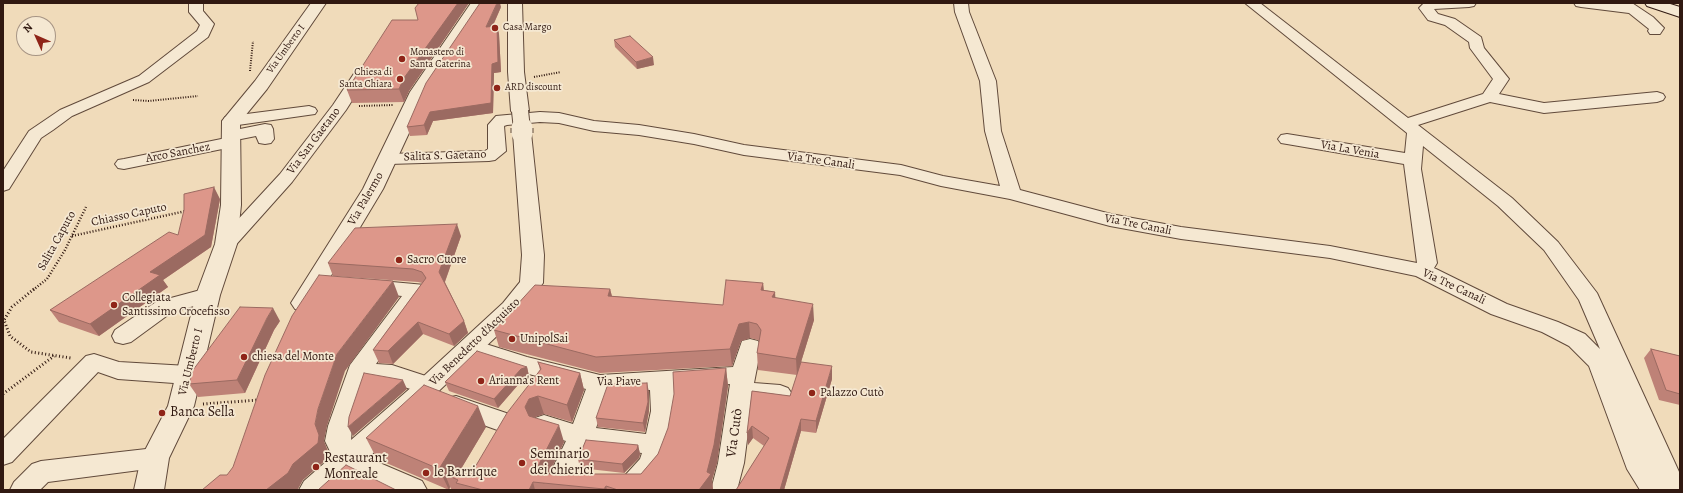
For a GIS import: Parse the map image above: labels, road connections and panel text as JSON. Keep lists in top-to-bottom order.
{
  "streets": {
    "street": [
      "Via Umberto I",
      "Via San Gaetano",
      "Via La Venia",
      "Arco Sanchez",
      "Salita S. Gaetano",
      "Via Tre Canali",
      "Via Palermo",
      "Via Benedetto d'Acquisto",
      "Via Piave",
      "Via Cutò"
    ],
    "path": ["Chiasso Caputo", "Salita Caputo"]
  },
  "crossings": [
    ["Via Umberto I", "Via San Gaetano"],
    ["Via Umberto I", "Arco Sanchez"],
    ["Salita S. Gaetano", "Via Tre Canali"],
    ["Salita S. Gaetano", "Via Palermo"],
    ["Salita S. Gaetano", "Via Benedetto d'Acquisto"],
    ["Via Tre Canali", "Via Benedetto d'Acquisto"],
    ["Chiasso Caputo", "Salita Caputo"],
    ["Via Benedetto d'Acquisto", "Via Piave"],
    ["Via Piave", "Via Cutò"]
  ],
  "places": [
    "Casa Margo",
    "Monastero di Santa Caterina",
    "Chiesa di Santa Chiara",
    "ARD discount",
    "Sacro Cuore",
    "Collegiata Santissimo Crocefisso",
    "UnipolSai",
    "chiesa del Monte",
    "Arianna's Rent",
    "Palazzo Cutò",
    "Banca Sella",
    "Seminario dei chierici",
    "Restaurant Monreale",
    "le Barrique"
  ],
  "north": "top left"
}
